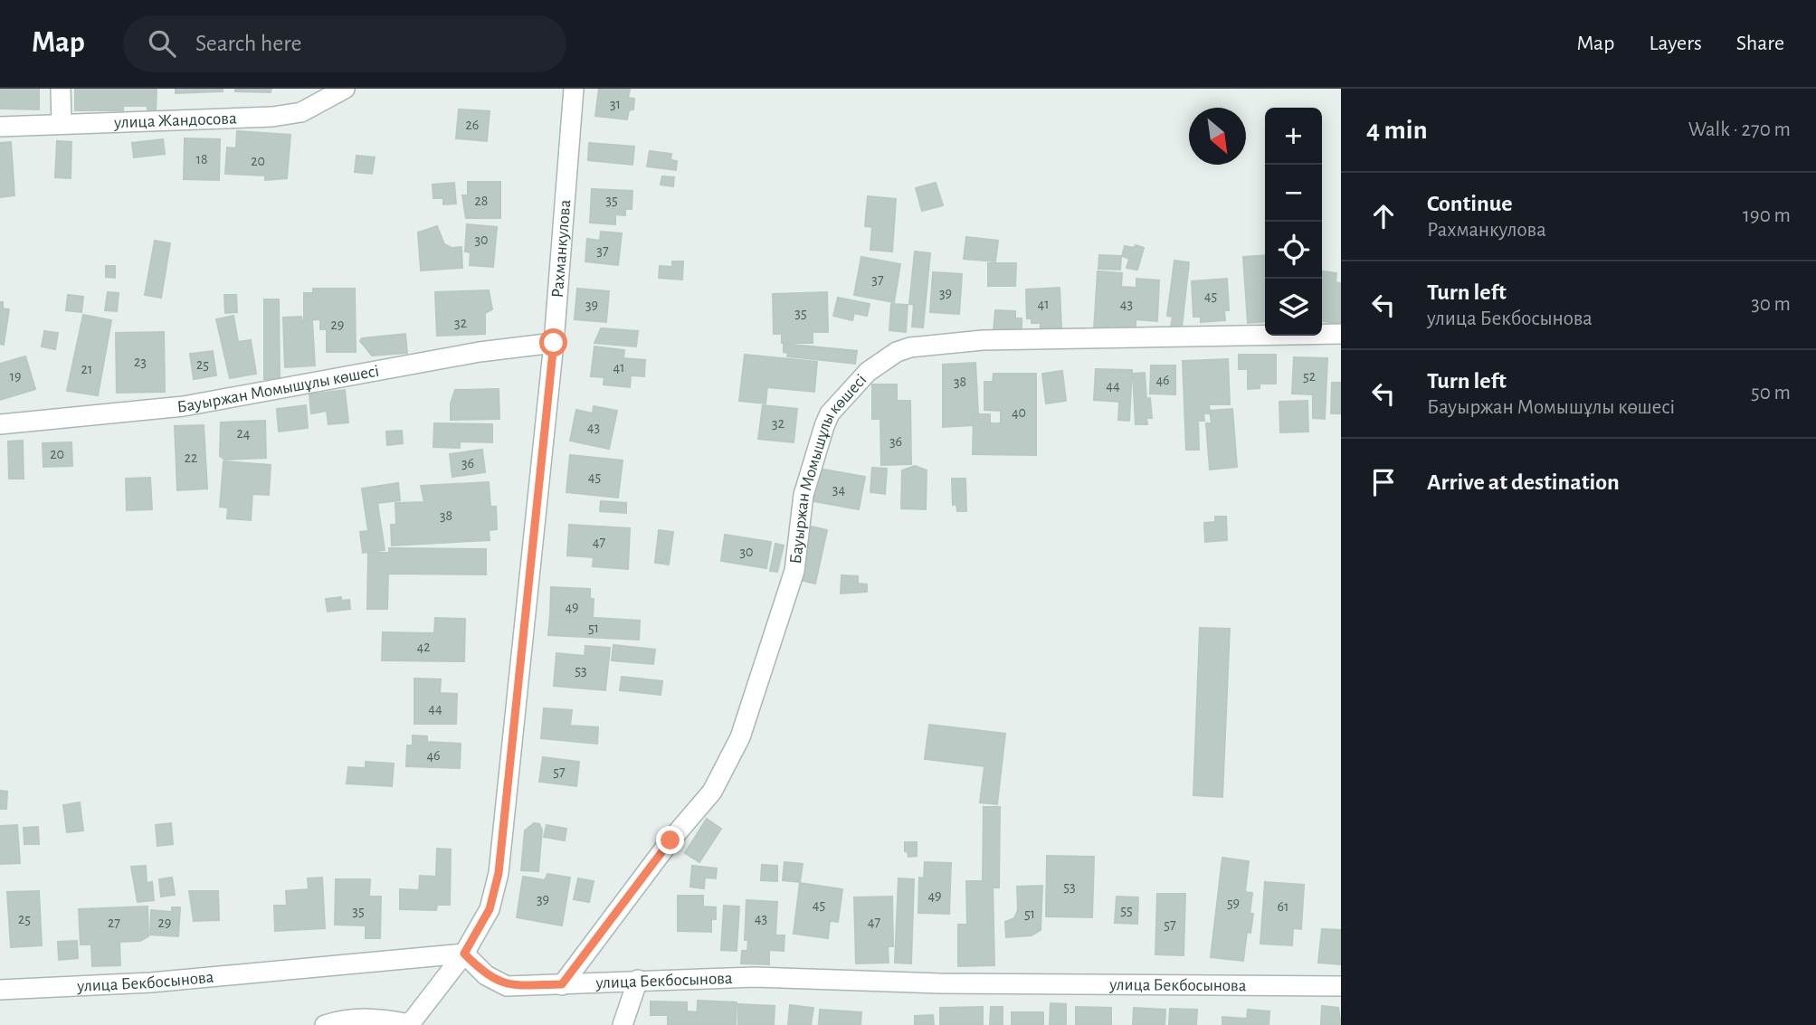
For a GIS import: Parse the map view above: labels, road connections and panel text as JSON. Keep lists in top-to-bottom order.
{
  "streets": {
    "street": [
      "улица Жандосова",
      "Рахманкулова",
      "Бауыржан Момышұлы көшесі",
      "улица Бекбосынова"
    ]
  },
  "crossings": [
    ["Рахманкулова", "Бауыржан Момышұлы көшесі"],
    ["Рахманкулова", "улица Бекбосынова"],
    ["Бауыржан Момышұлы көшесі", "улица Бекбосынова"]
  ],
  "house_numbers": [
    "31",
    "26",
    "18",
    "20",
    "35",
    "28",
    "30",
    "37",
    "37",
    "39",
    "45",
    "41",
    "43",
    "39",
    "35",
    "32",
    "29",
    "23",
    "25",
    "41",
    "21",
    "19",
    "52",
    "46",
    "38",
    "44",
    "40",
    "32",
    "43",
    "24",
    "36",
    "20",
    "22",
    "36",
    "45",
    "34",
    "38",
    "47",
    "30",
    "49",
    "51",
    "42",
    "53",
    "44",
    "46",
    "57",
    "53",
    "49",
    "39",
    "59",
    "45",
    "61",
    "55",
    "35",
    "51",
    "43",
    "25",
    "47",
    "27",
    "29",
    "57"
  ],
  "north": "bottom right",
  "page": {
    "header": "Map",
    "search": "Search here",
    "nav": ["Map", "Layers", "Share"],
    "heading": ["4 min", "Walk · 270 m"],
    "map_buttons": ["+", "−"],
    "list": [
      ["Continue", "Рахманкулова", "190 m"],
      ["Turn left", "улица Бекбосынова", "30 m"],
      ["Turn left", "Бауыржан Момышұлы көшесі", "50 m"],
      "Arrive at destination"
    ]
  }
}
